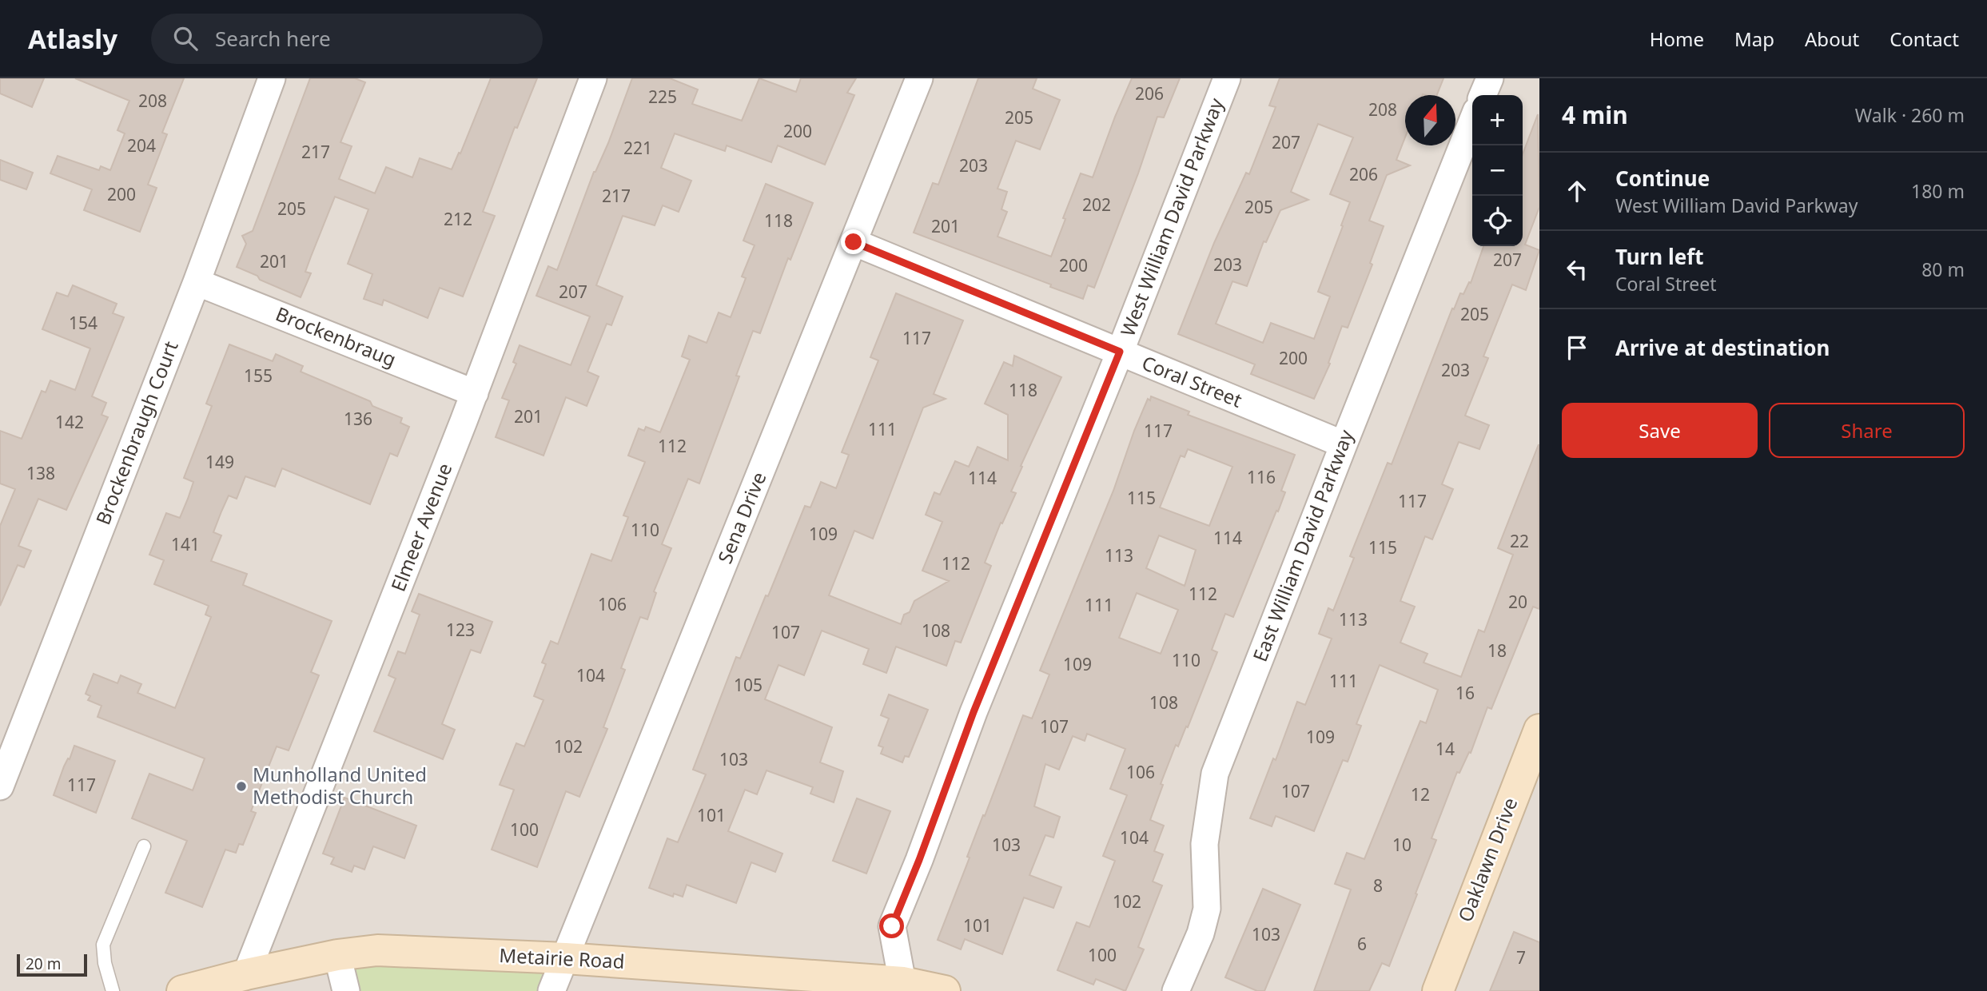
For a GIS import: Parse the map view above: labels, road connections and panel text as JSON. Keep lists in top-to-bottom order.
{
  "streets": {
    "main road": ["Oaklawn Drive", "Metairie Road"],
    "street": [
      "West William David Parkway",
      "Brockenbraug",
      "Coral Street",
      "Brockenbraugh Court",
      "Sena Drive",
      "Elmeer Avenue",
      "East William David Parkway"
    ]
  },
  "crossings": [
    ["West William David Parkway", "Coral Street"],
    ["West William David Parkway", "Metairie Road"],
    ["Brockenbraug", "Brockenbraugh Court"],
    ["Brockenbraug", "Elmeer Avenue"],
    ["Coral Street", "Sena Drive"],
    ["Coral Street", "East William David Parkway"],
    ["Sena Drive", "Metairie Road"],
    ["Elmeer Avenue", "Metairie Road"]
  ],
  "places": ["Munholland United Methodist Church"],
  "house_numbers": [
    "206",
    "225",
    "208",
    "208",
    "205",
    "200",
    "207",
    "204",
    "221",
    "217",
    "203",
    "206",
    "200",
    "217",
    "202",
    "205",
    "205",
    "212",
    "118",
    "201",
    "207",
    "201",
    "203",
    "200",
    "207",
    "205",
    "154",
    "117",
    "200",
    "203",
    "155",
    "118",
    "201",
    "136",
    "142",
    "111",
    "117",
    "112",
    "149",
    "138",
    "116",
    "114",
    "115",
    "117",
    "110",
    "109",
    "114",
    "22",
    "141",
    "115",
    "113",
    "112",
    "112",
    "20",
    "106",
    "111",
    "113",
    "123",
    "108",
    "107",
    "18",
    "110",
    "109",
    "104",
    "111",
    "105",
    "16",
    "108",
    "107",
    "109",
    "102",
    "14",
    "103",
    "106",
    "117",
    "107",
    "12",
    "101",
    "100",
    "104",
    "103",
    "10",
    "8",
    "102",
    "101",
    "103",
    "6",
    "100",
    "7"
  ],
  "scale_bar": "20 m",
  "north": "top",
  "page": {
    "header": "Atlasly",
    "search": "Search here",
    "nav": [
      "Home",
      "Map",
      "About",
      "Contact"
    ],
    "heading": ["4 min", "Walk · 260 m"],
    "map_buttons": ["+", "−"],
    "list": [
      ["Continue", "West William David Parkway", "180 m"],
      ["Turn left", "Coral Street", "80 m"],
      "Arrive at destination"
    ],
    "buttons": ["Save", "Share"],
    "scale": "20 m"
  }
}
